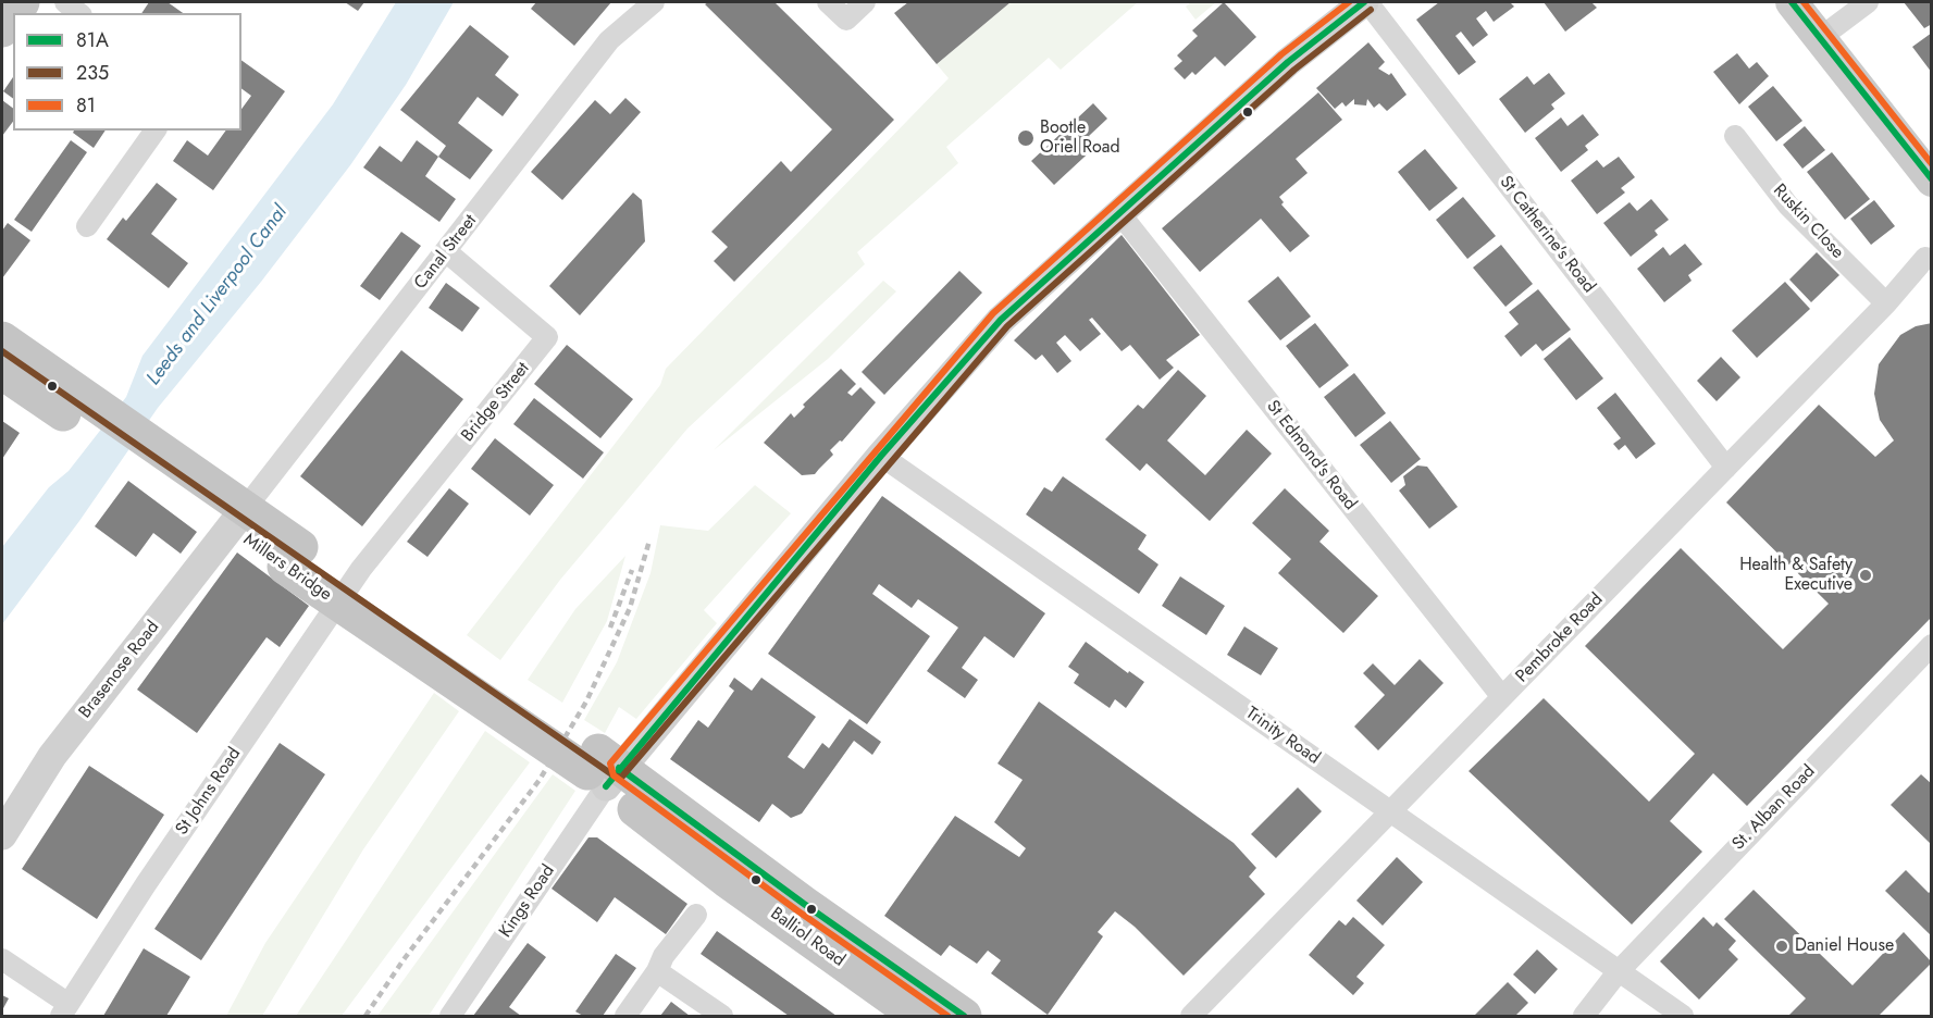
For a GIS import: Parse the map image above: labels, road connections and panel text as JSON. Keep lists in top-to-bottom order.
{
  "streets": {
    "highway": ["Millers Bridge", "Balliol Road"],
    "main road": ["Brasenose Road"],
    "street": [
      "Ruskin Close",
      "St Catherine's Road",
      "Canal Street",
      "Bridge Street",
      "St Edmond's Road",
      "Pembroke Road",
      "Trinity Road",
      "St Johns Road",
      "St. Alban Road",
      "Kings Road"
    ]
  },
  "crossings": [
    ["Ruskin Close", "Pembroke Road"],
    ["St Catherine's Road", "Pembroke Road"],
    ["Canal Street", "Bridge Street"],
    ["Canal Street", "Millers Bridge"],
    ["Canal Street", "Brasenose Road"],
    ["Bridge Street", "St Johns Road"],
    ["St Edmond's Road", "Pembroke Road"],
    ["Millers Bridge", "Brasenose Road"],
    ["Millers Bridge", "Kings Road"],
    ["Millers Bridge", "Balliol Road"],
    ["Pembroke Road", "Trinity Road"],
    ["Trinity Road", "St. Alban Road"],
    ["Kings Road", "Balliol Road"]
  ],
  "water": ["Leeds and Liverpool Canal"],
  "places": ["Bootle Oriel Road", "Health & Safety Executive", "Daniel House"],
  "lines": ["transit line 81A", "transit line 81", "transit line 235"],
  "legend": ["81A", "235", "81"]
}
